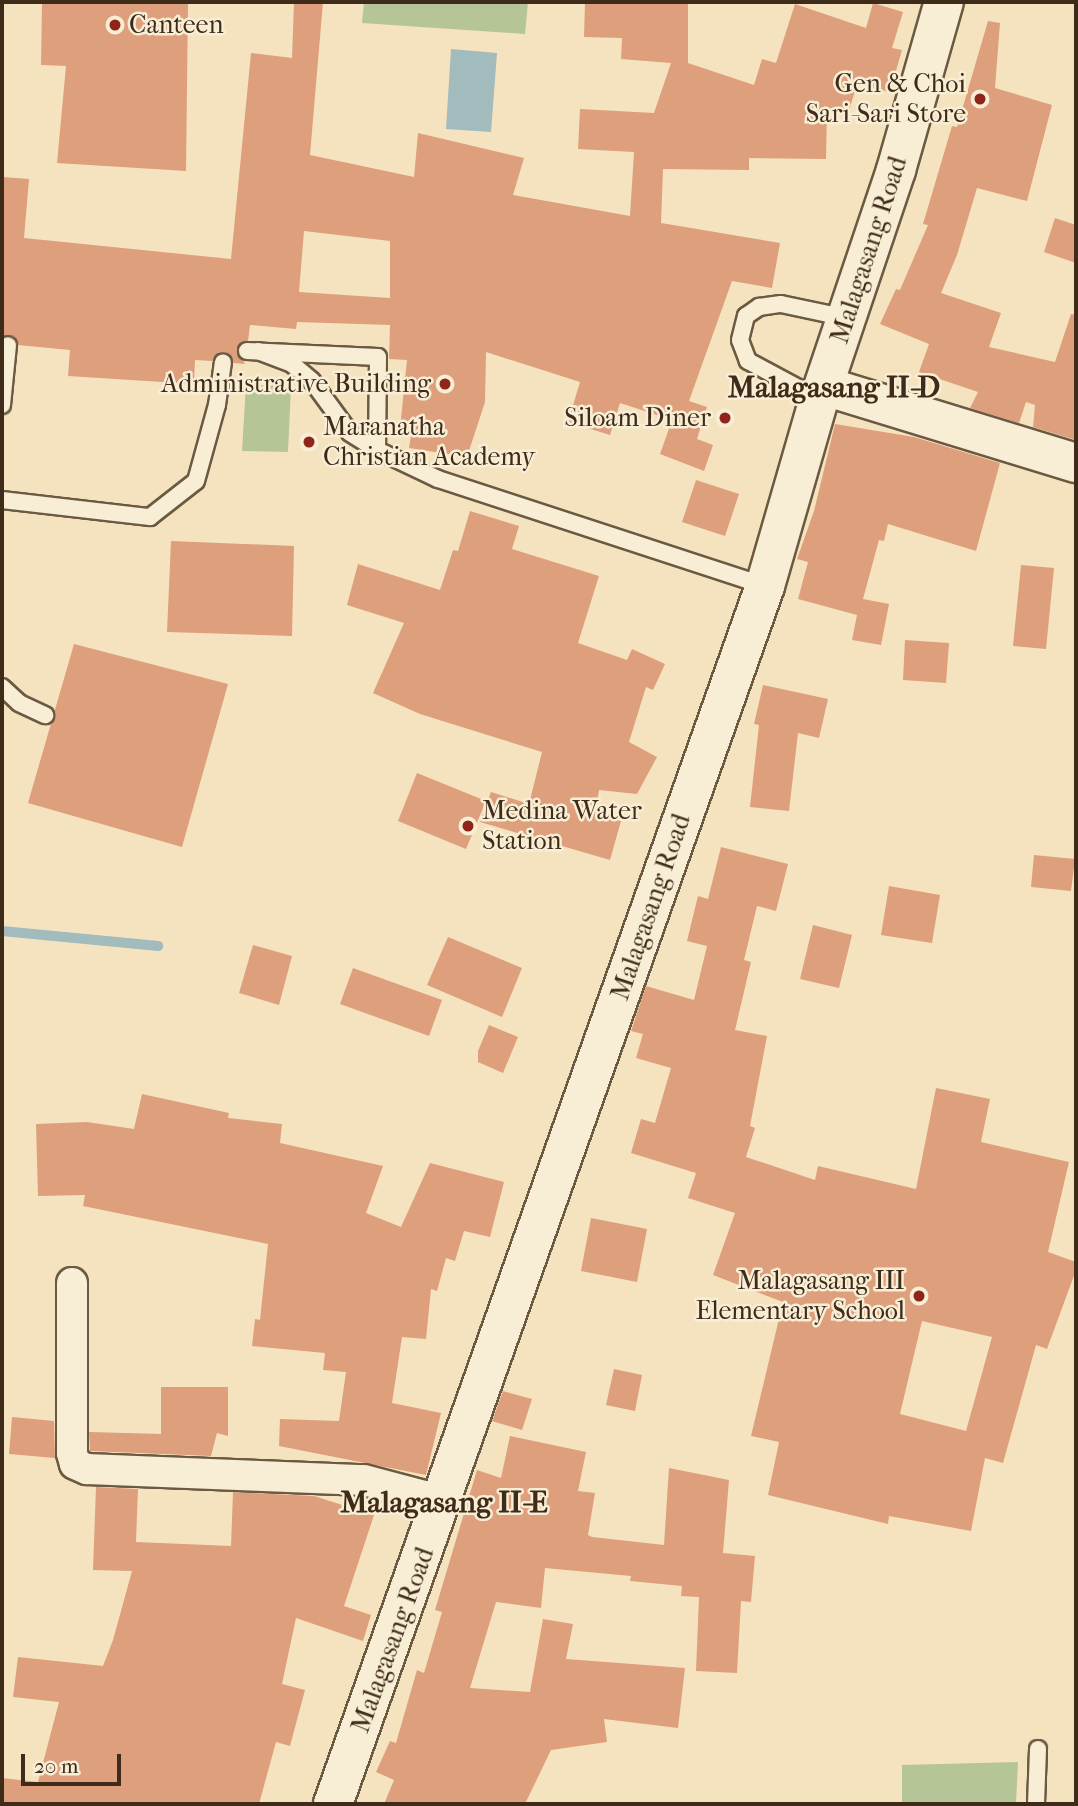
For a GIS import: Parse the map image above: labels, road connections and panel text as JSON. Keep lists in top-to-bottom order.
{
  "streets": {
    "main road": ["Malagasang Road"]
  },
  "districts": ["Malagasang II-D", "Malagasang II-E"],
  "places": [
    "Canteen",
    "Gen & Choi Sari-Sari Store",
    "Administrative Building",
    "Siloam Diner",
    "Maranatha Christian Academy",
    "Medina Water Station",
    "Malagasang III Elementary School"
  ],
  "scale_bar": "20 m"
}
